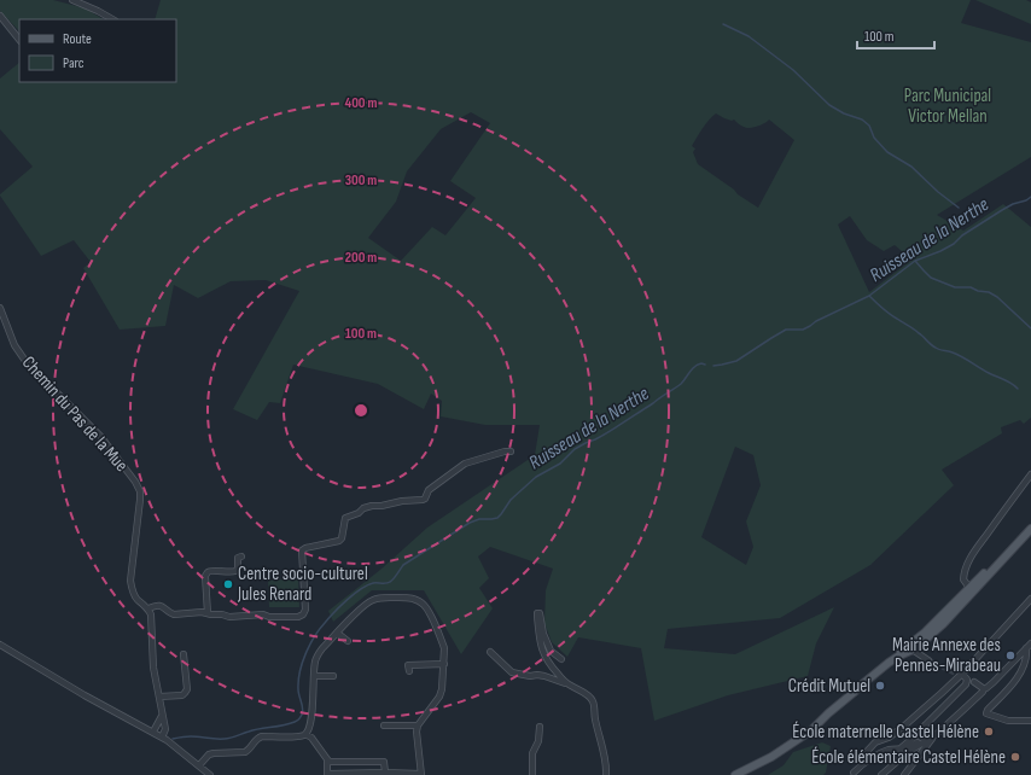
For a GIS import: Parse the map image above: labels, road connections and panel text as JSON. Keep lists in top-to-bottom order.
{
  "streets": {
    "street": ["Chemin du Pas de la Mue"]
  },
  "water": ["Ruisseau de la Nerthe"],
  "parks": ["Parc Municipal Victor Mellan"],
  "places": [
    "Centre socio-culturel Jules Renard",
    "Mairie Annexe des Pennes-Mirabeau",
    "Crédit Mutuel",
    "École maternelle Castel Hélène",
    "École élémentaire Castel Hélène"
  ],
  "legend": ["Route", "Parc"],
  "scale_bar": "100 m",
  "rings": [
    "400 m",
    "300 m",
    "200 m",
    "100 m"
  ]
}
